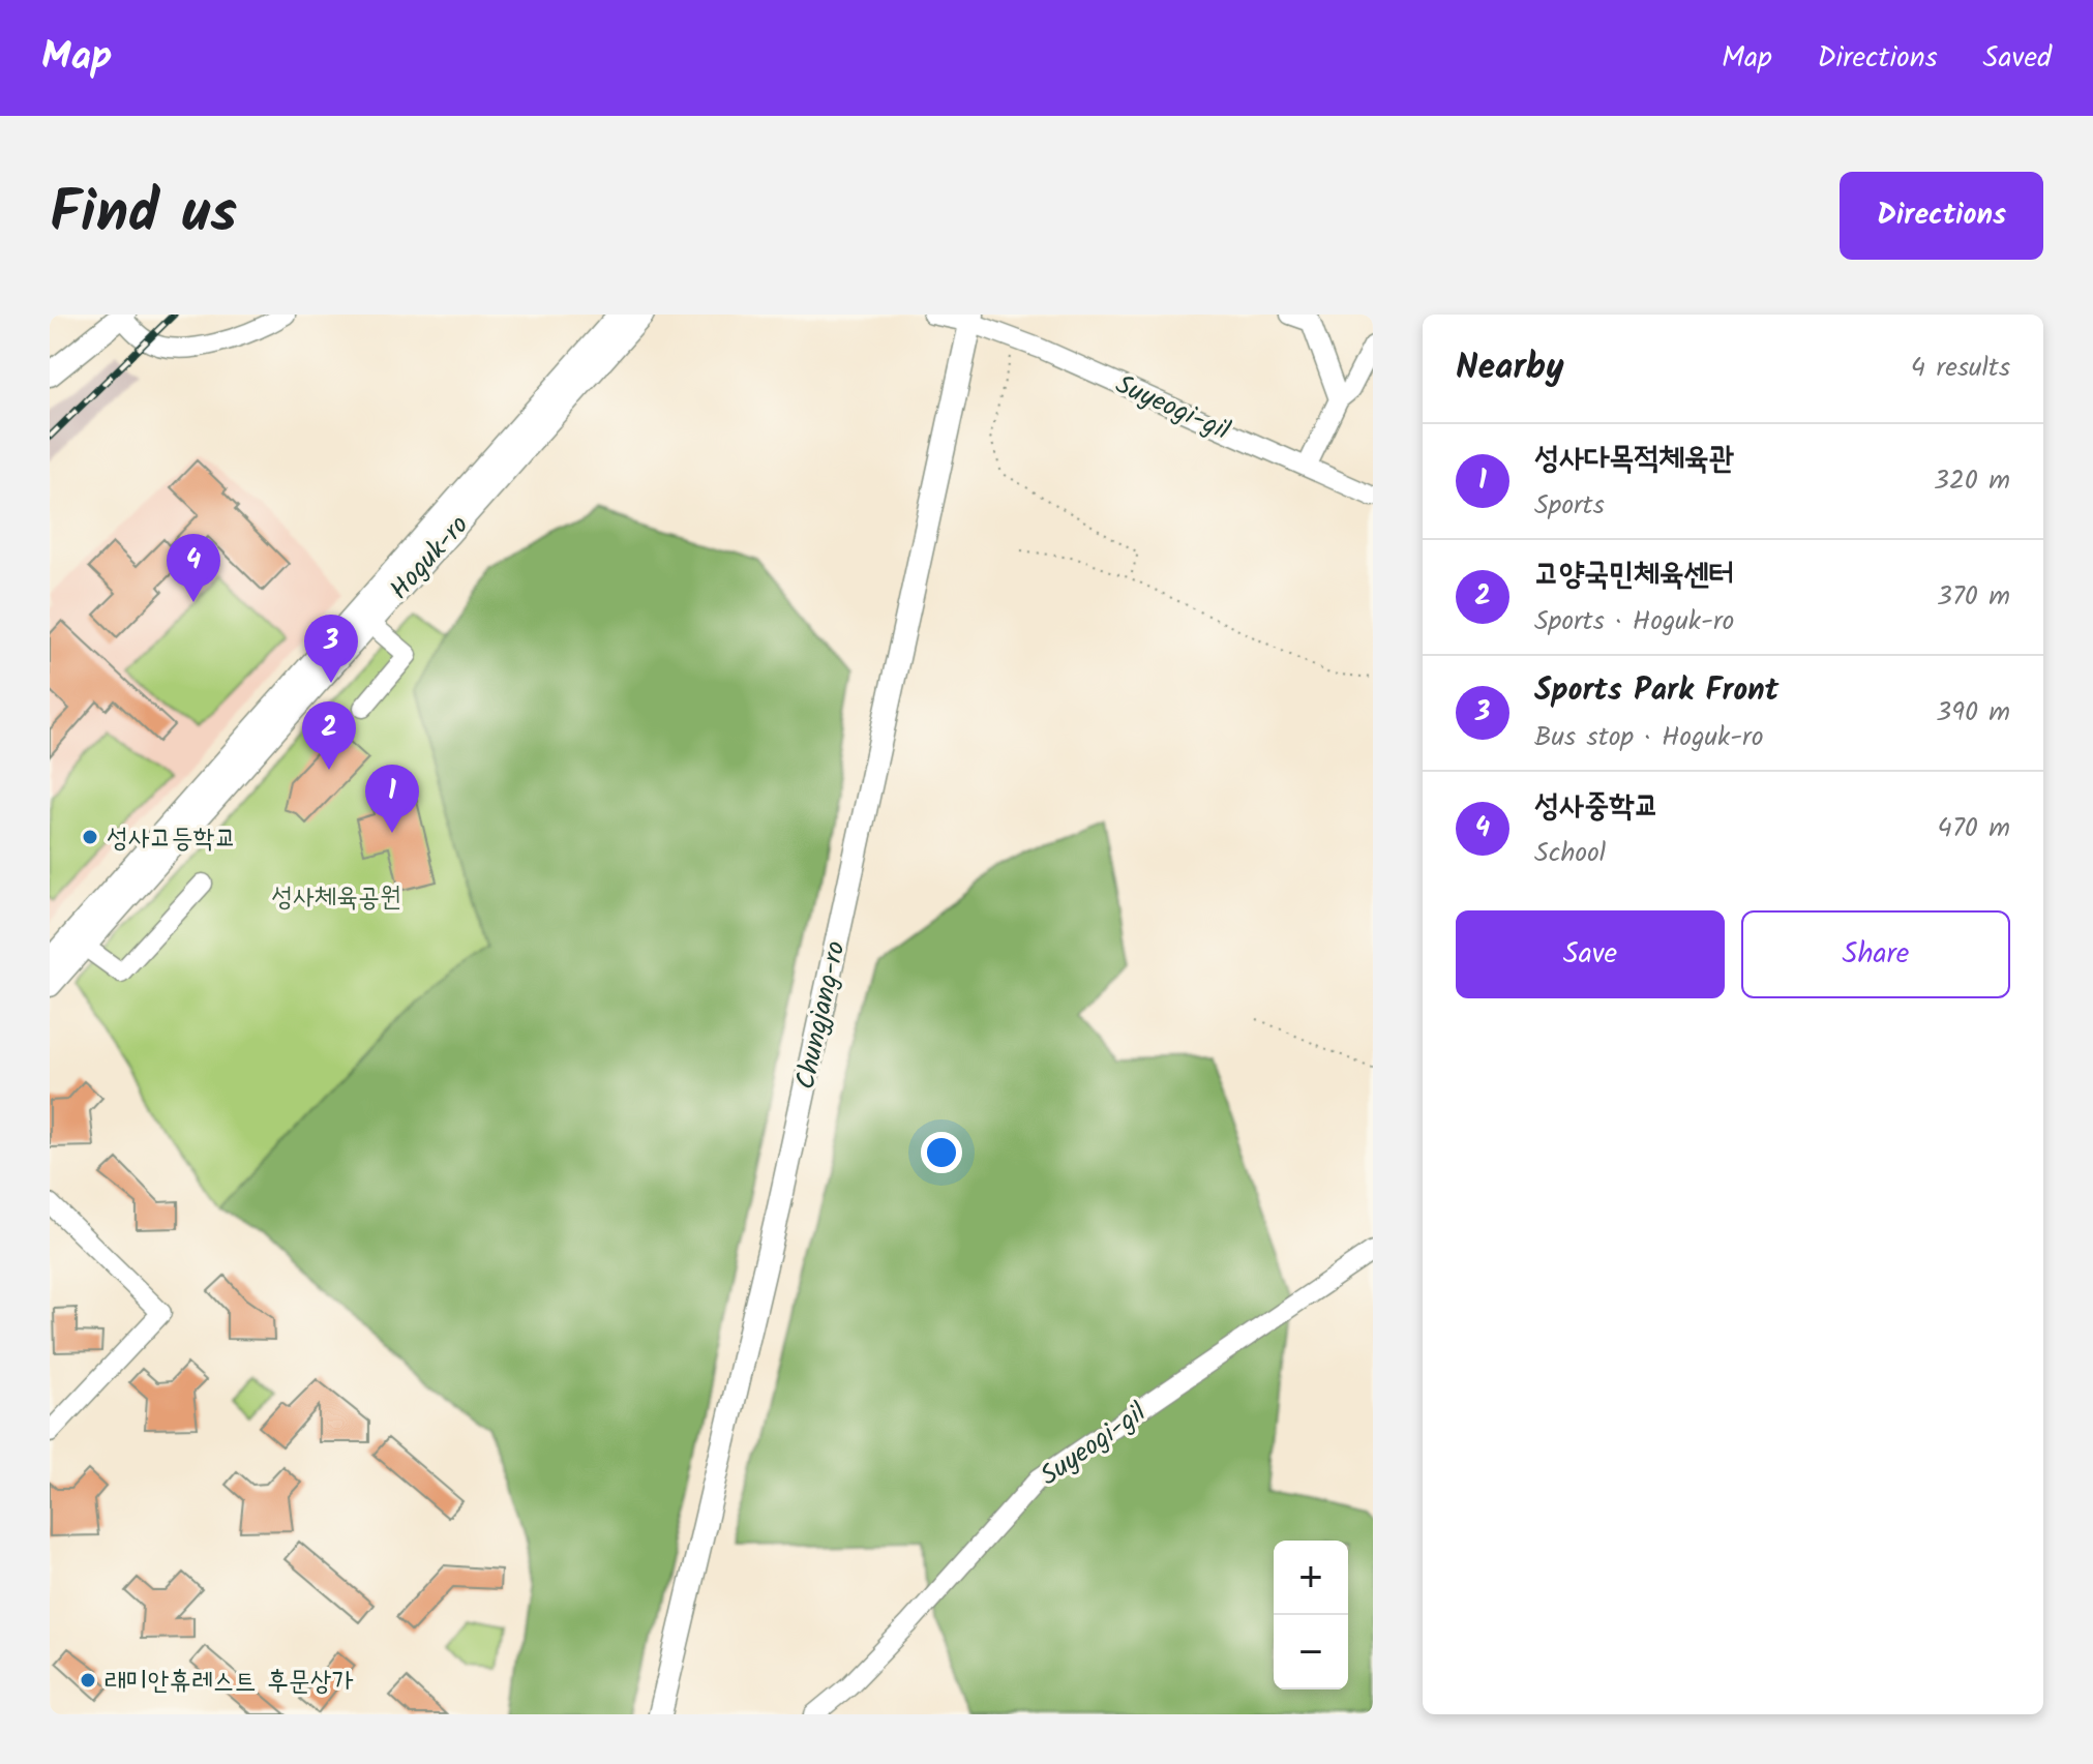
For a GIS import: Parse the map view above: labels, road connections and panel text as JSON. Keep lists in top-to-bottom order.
{
  "streets": {
    "main road": ["Hoguk-ro", "Chungjang-ro"],
    "street": ["Suyeogi-gil"]
  },
  "crossings": [
    ["Suyeogi-gil", "Chungjang-ro"]
  ],
  "parks": ["성사체육공원"],
  "places": ["성사고등학교", "래미안휴레스트 후문상가"],
  "page": {
    "header": "Map",
    "nav": ["Map", "Directions", "Saved"],
    "title": "Find us",
    "buttons": [
      "Directions",
      ["Save", "Share"]
    ],
    "heading": ["Nearby", "4 results"],
    "list": [
      {
        "mark": "1",
        "name": "성사다목적체육관",
        "note": "Sports",
        "value": "320 m"
      },
      {
        "mark": "2",
        "name": "고양국민체육센터",
        "note": "Sports · Hoguk-ro",
        "value": "370 m"
      },
      {
        "mark": "3",
        "name": "Sports Park Front",
        "note": "Bus stop · Hoguk-ro",
        "value": "390 m"
      },
      {
        "mark": "4",
        "name": "성사중학교",
        "note": "School",
        "value": "470 m"
      }
    ],
    "pins": [
      "4",
      "3",
      "2",
      "1"
    ],
    "map_buttons": ["+", "−"]
  }
}
